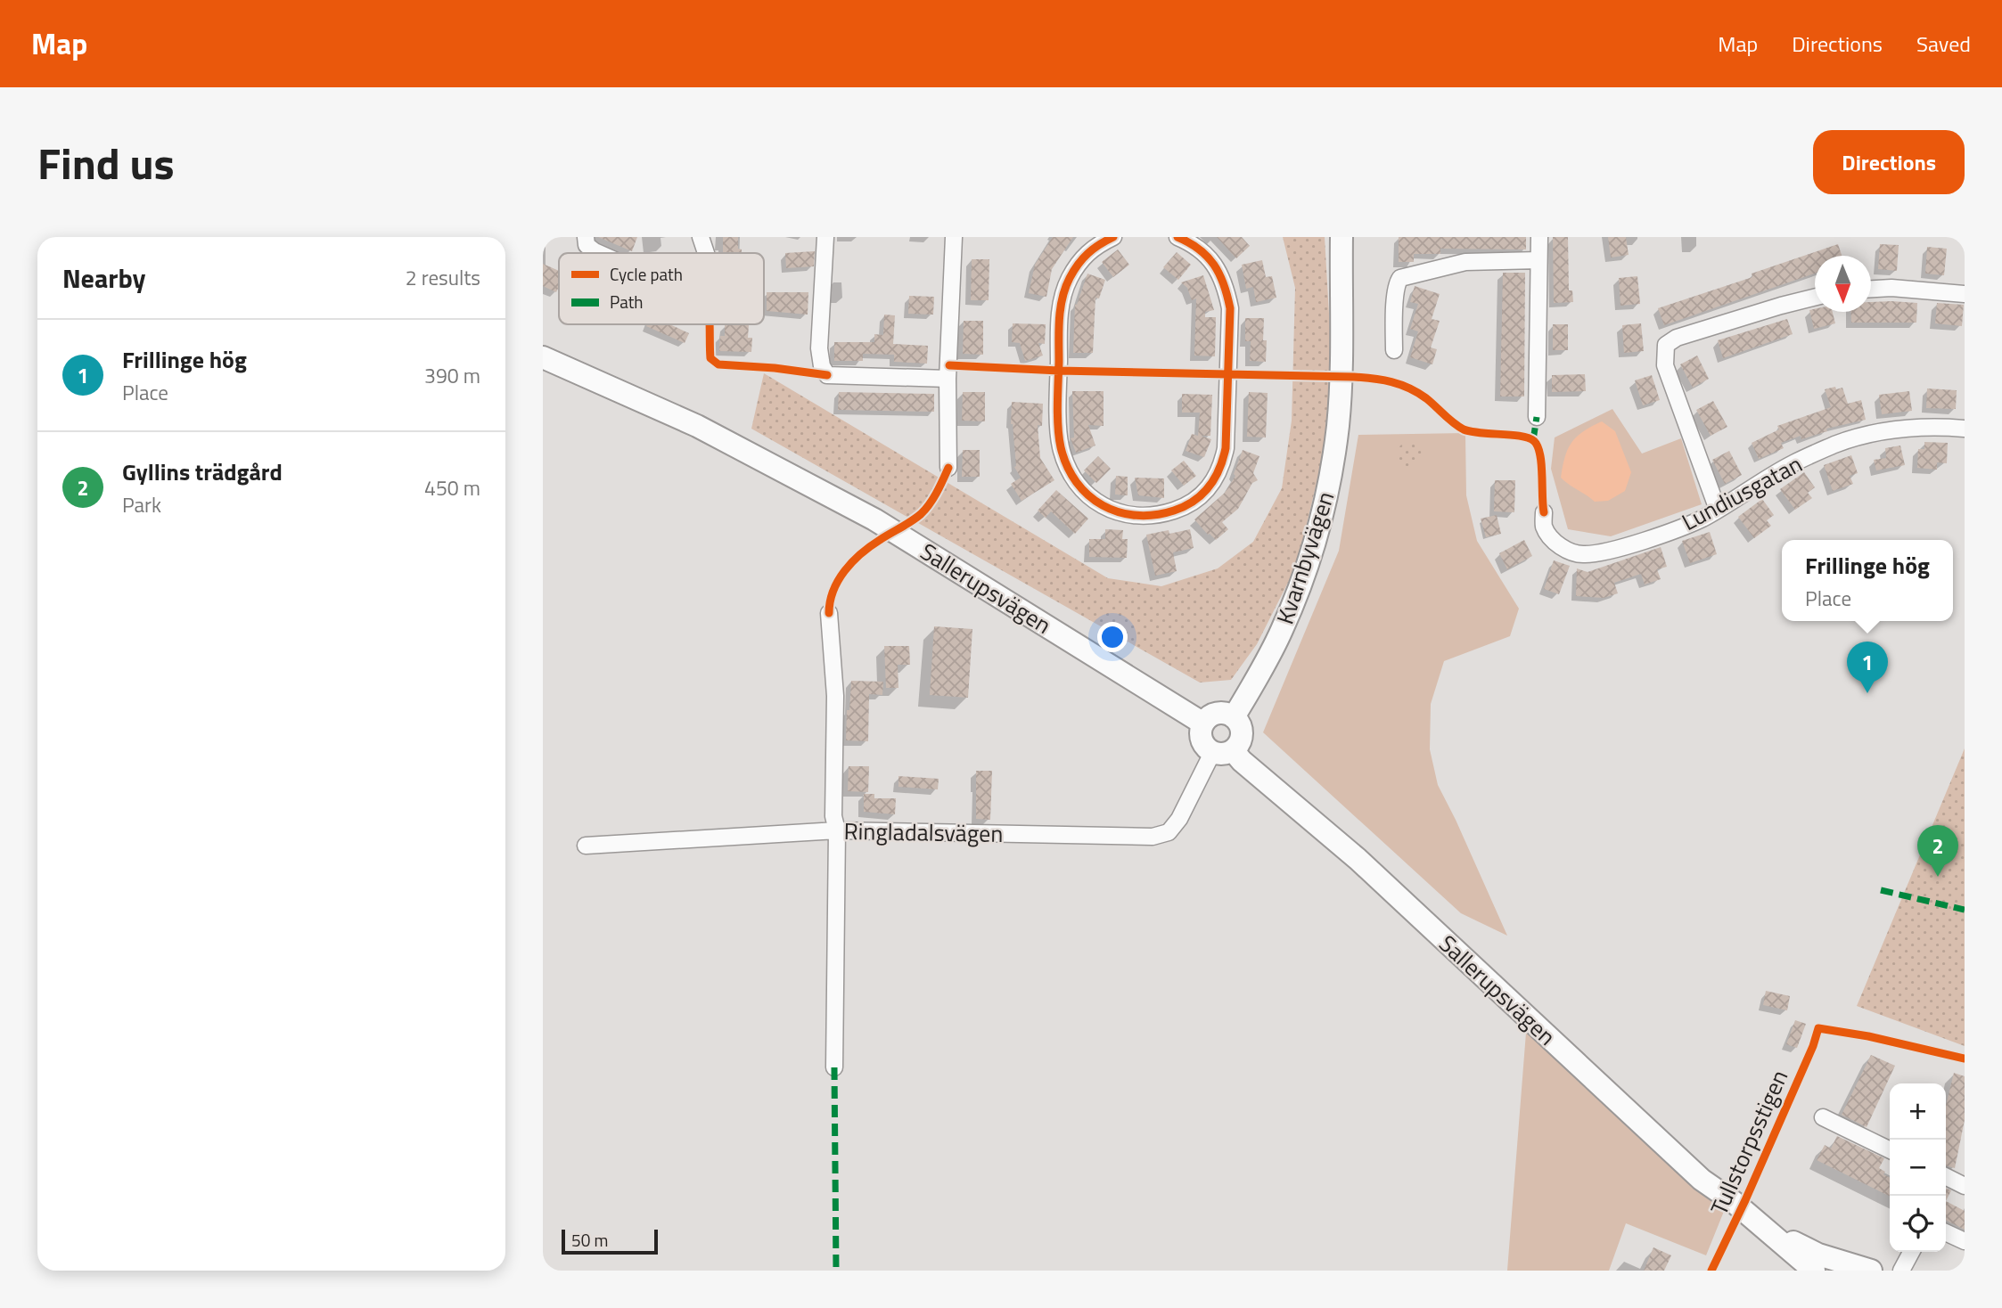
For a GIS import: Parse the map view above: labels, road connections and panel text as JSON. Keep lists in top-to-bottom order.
{
  "streets": {
    "main road": ["Kvarnbyvägen", "Sallerupsvägen"],
    "street": ["Lundiusgatan", "Ringladalsvägen"],
    "cycle path": ["Tullstorpsstigen"]
  },
  "crossings": [
    ["Kvarnbyvägen", "Sallerupsvägen"],
    ["Kvarnbyvägen", "Ringladalsvägen"],
    ["Sallerupsvägen", "Ringladalsvägen"]
  ],
  "legend": ["Cycle path", "Path"],
  "scale_bar": "50 m",
  "north": "bottom",
  "page": {
    "header": "Map",
    "nav": ["Map", "Directions", "Saved"],
    "title": "Find us",
    "buttons": "Directions",
    "heading": ["Nearby", "2 results"],
    "list": [
      {
        "mark": "1",
        "name": "Frillinge hög",
        "note": "Place",
        "value": "390 m"
      },
      {
        "mark": "2",
        "name": "Gyllins trädgård",
        "note": "Park",
        "value": "450 m"
      }
    ],
    "popup": ["Frillinge hög", "Place"],
    "pins": ["1", "2"],
    "map_buttons": ["+", "−"],
    "scale": "50 m"
  }
}
